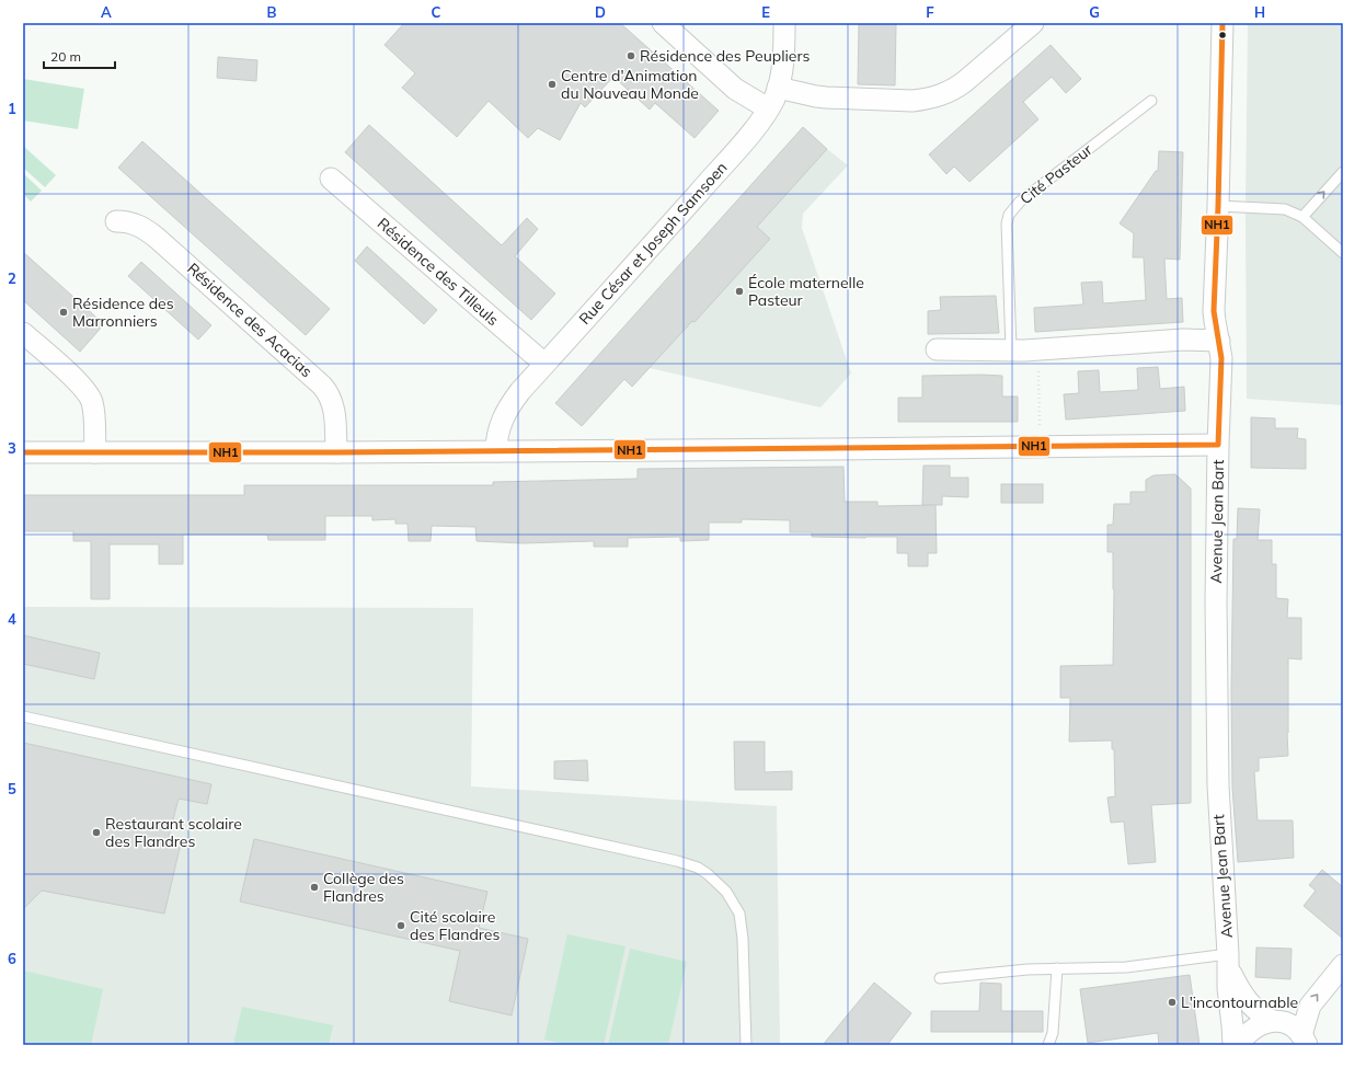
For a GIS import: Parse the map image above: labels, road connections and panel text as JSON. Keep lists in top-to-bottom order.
{
  "streets": {
    "street": [
      "Rue César et Joseph Samsoen",
      "Résidence des Tilleuls",
      "Résidence des Acacias",
      "Avenue Jean Bart"
    ],
    "lane": ["Cité Pasteur"]
  },
  "crossings": [
    ["Rue César et Joseph Samsoen", "Résidence des Tilleuls"]
  ],
  "places": [
    "Résidence des Peupliers",
    "Centre d'Animation du Nouveau Monde",
    "École maternelle Pasteur",
    "Résidence des Marronniers",
    "Restaurant scolaire des Flandres",
    "Collège des Flandres",
    "Cité scolaire des Flandres",
    "L'incontournable"
  ],
  "lines": ["transit line NH1"],
  "scale_bar": "20 m",
  "grid": {
    "columns": [
      "A",
      "B",
      "C",
      "D",
      "E",
      "F",
      "G",
      "H"
    ],
    "rows": [
      "1",
      "2",
      "3",
      "4",
      "5",
      "6"
    ]
  }
}
